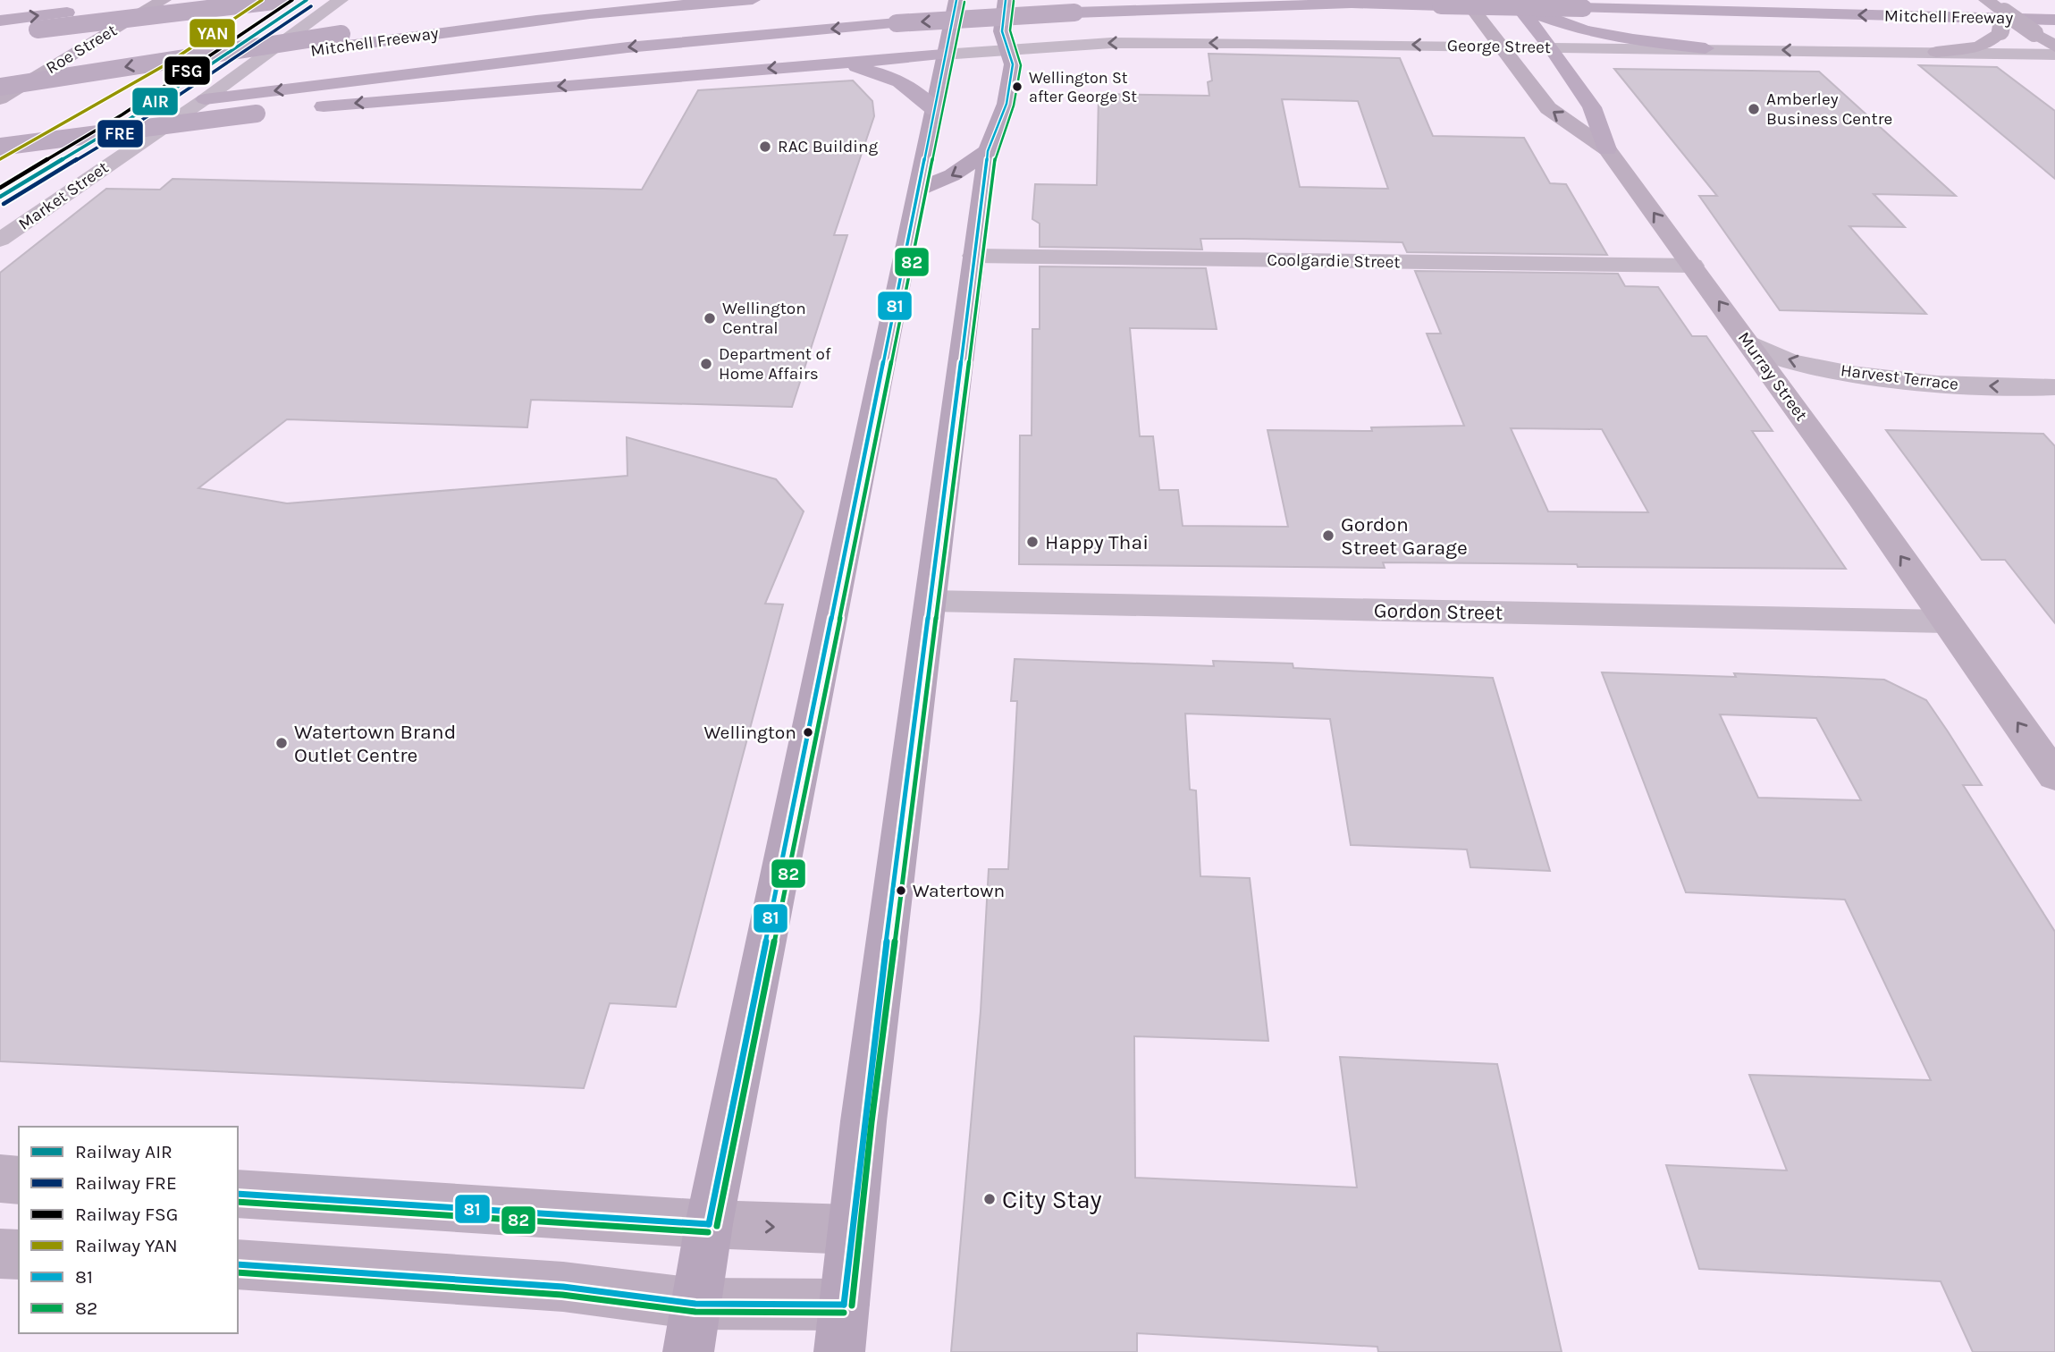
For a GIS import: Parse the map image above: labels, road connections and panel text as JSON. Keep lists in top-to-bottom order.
{
  "streets": {
    "highway": ["Mitchell Freeway"],
    "main road": ["Roe Street", "Murray Street"],
    "street": [
      "George Street",
      "Market Street",
      "Coolgardie Street",
      "Harvest Terrace",
      "Gordon Street"
    ]
  },
  "crossings": [
    ["George Street", "Murray Street"],
    ["Coolgardie Street", "Murray Street"],
    ["Murray Street", "Harvest Terrace"],
    ["Murray Street", "Gordon Street"]
  ],
  "one_way": [
    "Mitchell Freeway",
    "George Street",
    "Murray Street",
    "Harvest Terrace"
  ],
  "places": [
    "Wellington St after George St",
    "Amberley Business Centre",
    "RAC Building",
    "Wellington Central",
    "Department of Home Affairs",
    "Gordon Street Garage",
    "Happy Thai",
    "Wellington",
    "Watertown Brand Outlet Centre",
    "Watertown",
    "City Stay"
  ],
  "lines": [
    "rail line AIR",
    "rail line FSG",
    "rail line YAN",
    "transit line 81",
    "transit line 82",
    "rail line FRE"
  ],
  "legend": [
    "Railway AIR",
    "Railway FRE",
    "Railway FSG",
    "Railway YAN",
    "81",
    "82"
  ]
}
